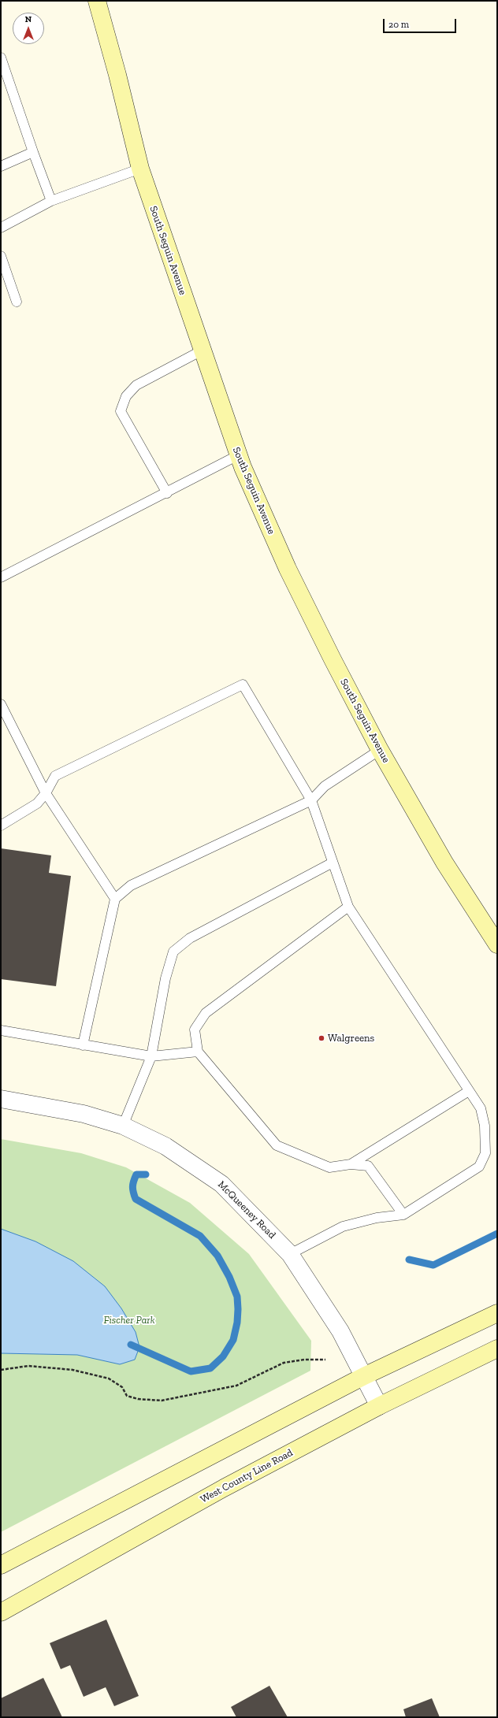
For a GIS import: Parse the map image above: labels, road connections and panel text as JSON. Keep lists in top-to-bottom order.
{
  "streets": {
    "main road": ["South Seguin Avenue", "West County Line Road"],
    "street": ["McQueeney Road"]
  },
  "crossings": [
    ["McQueeney Road", "West County Line Road"]
  ],
  "parks": ["Fischer Park"],
  "places": ["Walgreens"],
  "scale_bar": "20 m",
  "north": "top"
}
